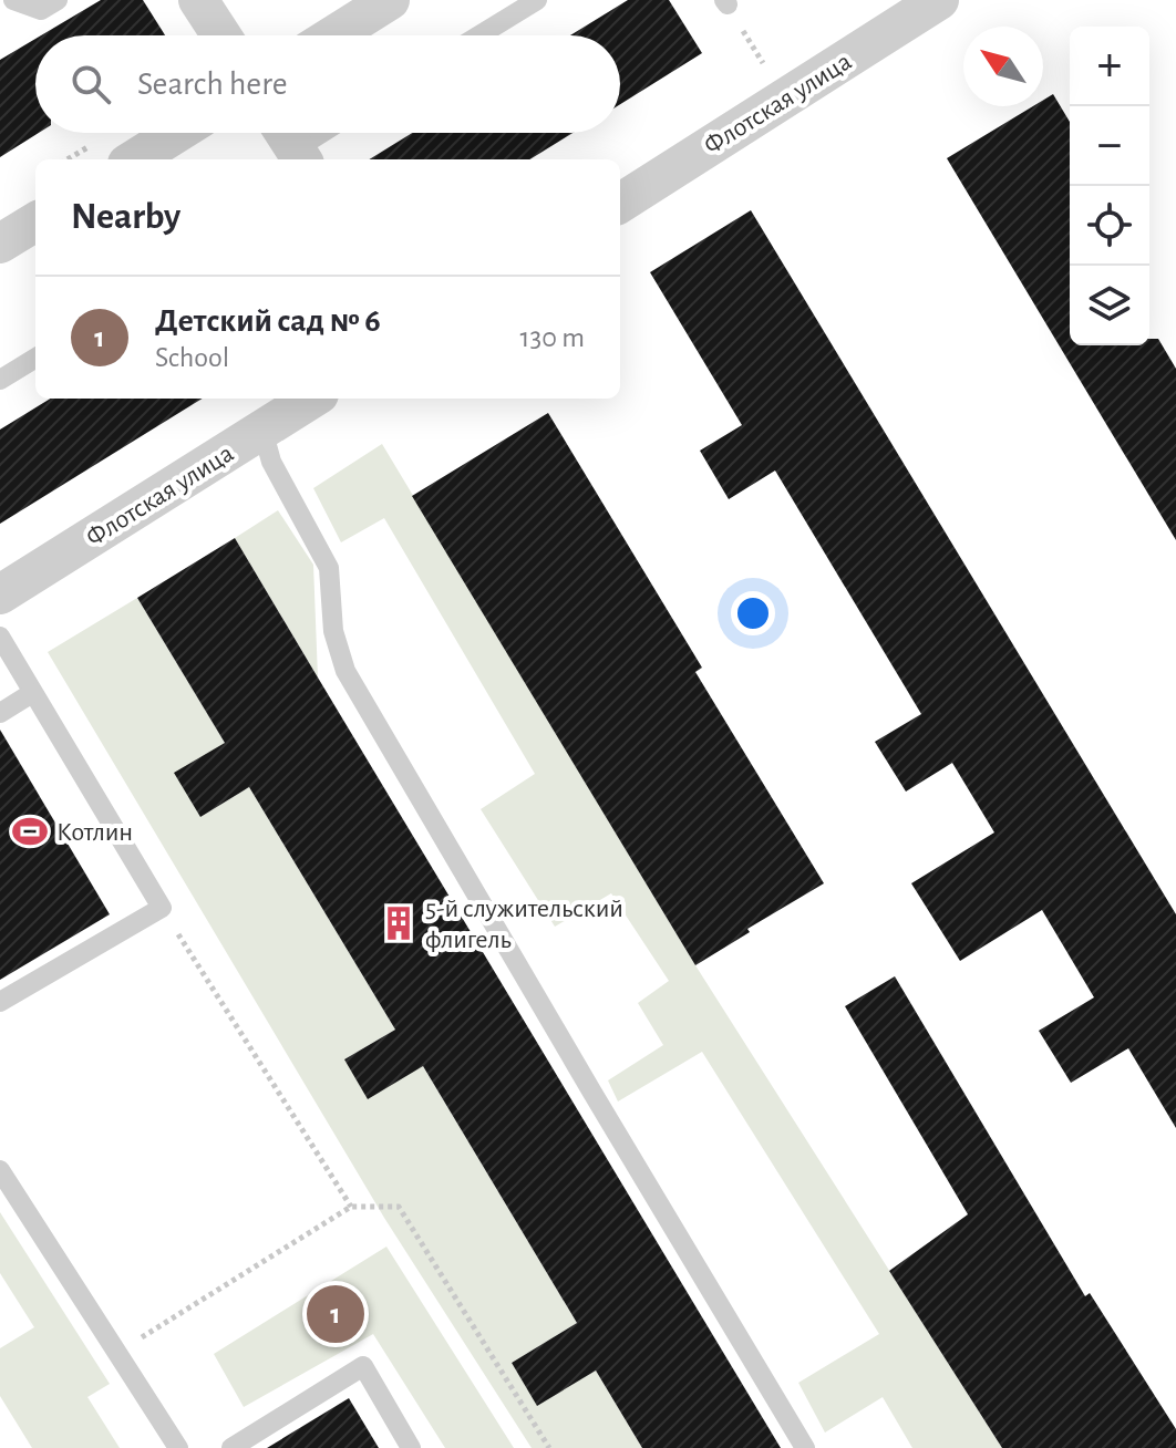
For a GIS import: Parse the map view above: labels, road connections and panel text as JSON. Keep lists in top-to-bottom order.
{
  "streets": {
    "street": ["Флотская улица"]
  },
  "places": {
    "sports": ["Котлин"],
    "building": ["5-й служительский флигель"]
  },
  "north": "top left",
  "page": {
    "map_buttons": ["+", "−"],
    "search": "Search here",
    "heading": "Nearby",
    "list": [
      {
        "mark": "1",
        "name": "Детский сад № 6",
        "note": "School",
        "value": "130 m"
      }
    ],
    "pins": "1"
  }
}
